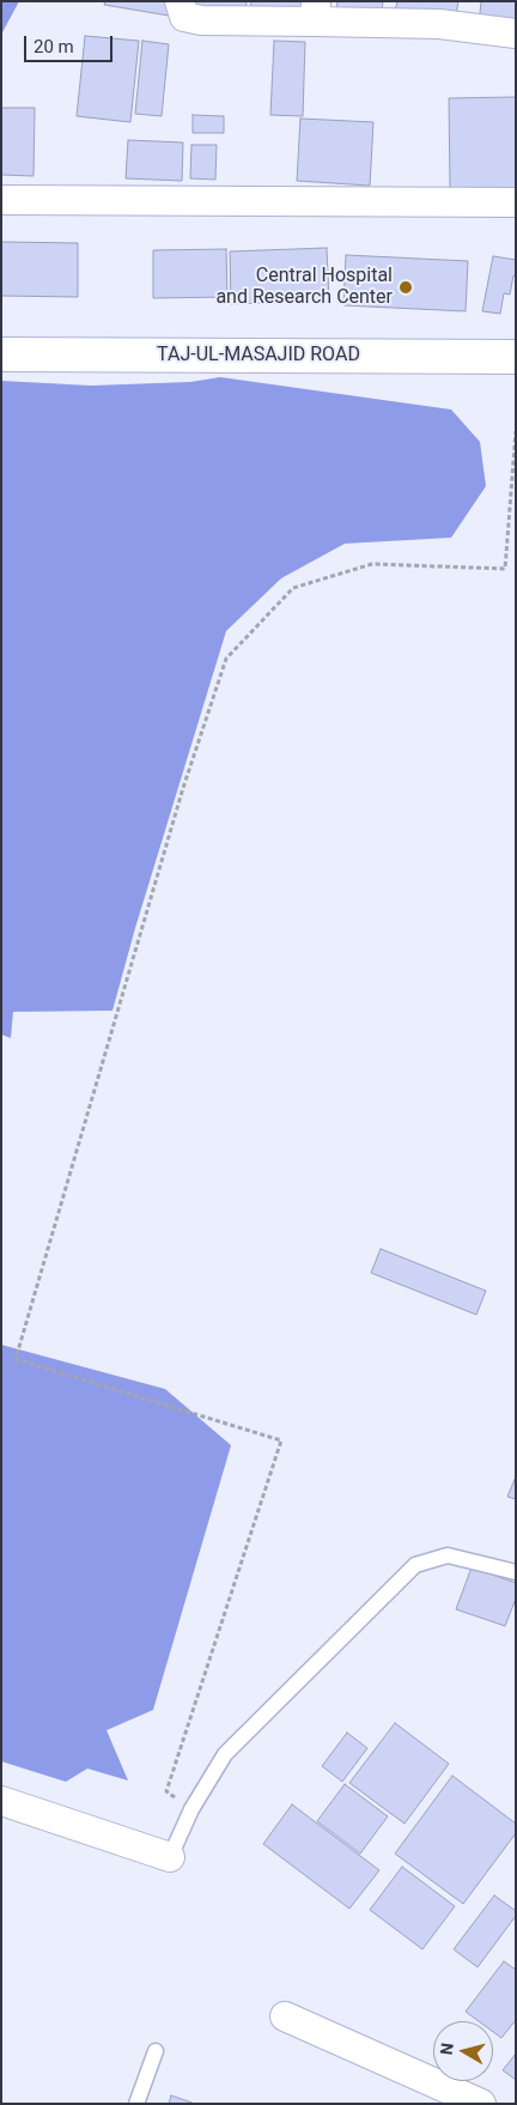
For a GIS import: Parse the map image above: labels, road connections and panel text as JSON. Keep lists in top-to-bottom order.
{
  "streets": {
    "main road": ["TAJ-UL-MASAJID ROAD"]
  },
  "places": ["Central Hospital and Research Center"],
  "scale_bar": "20 m",
  "north": "left"
}
